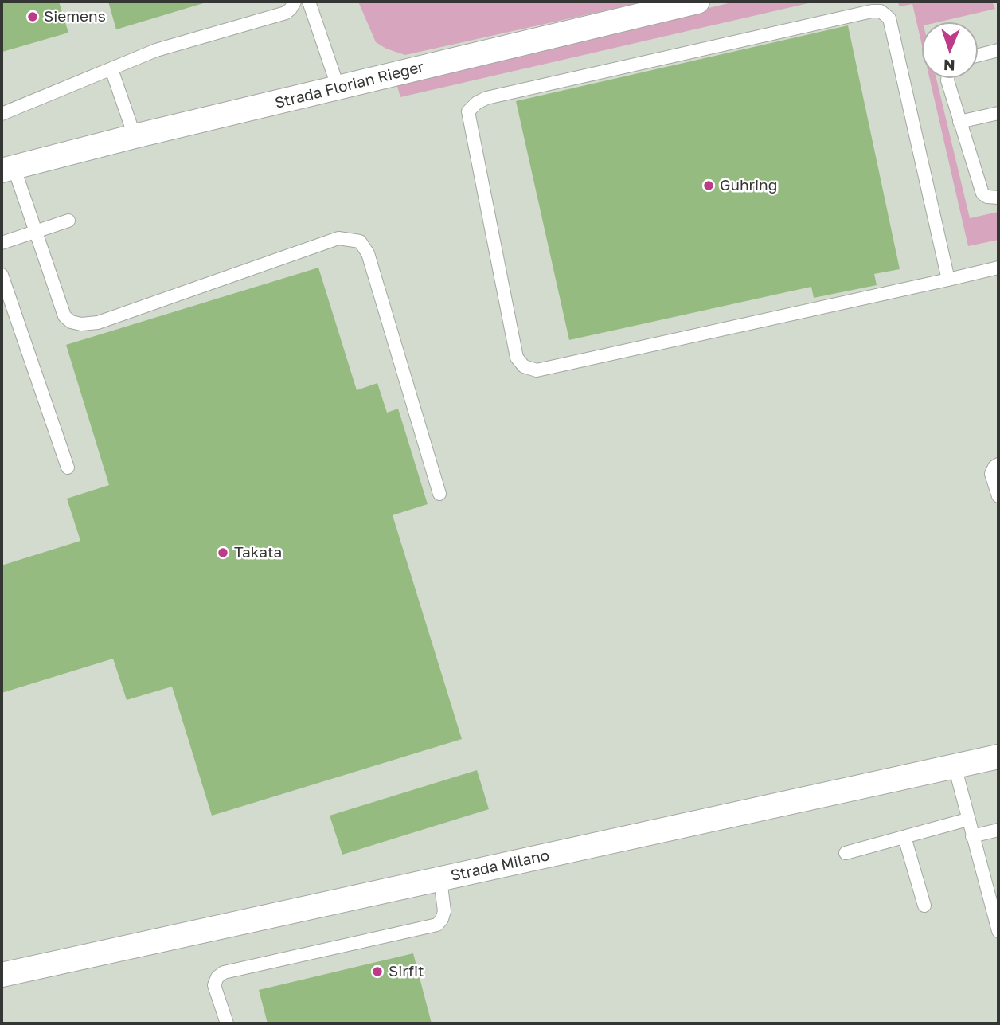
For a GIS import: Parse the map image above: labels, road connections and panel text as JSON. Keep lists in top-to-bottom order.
{
  "streets": {
    "street": ["Strada Florian Rieger", "Strada Milano"]
  },
  "places": [
    "Siemens",
    "Guhring",
    "Takata",
    "Sirfit"
  ],
  "north": "bottom"
}
